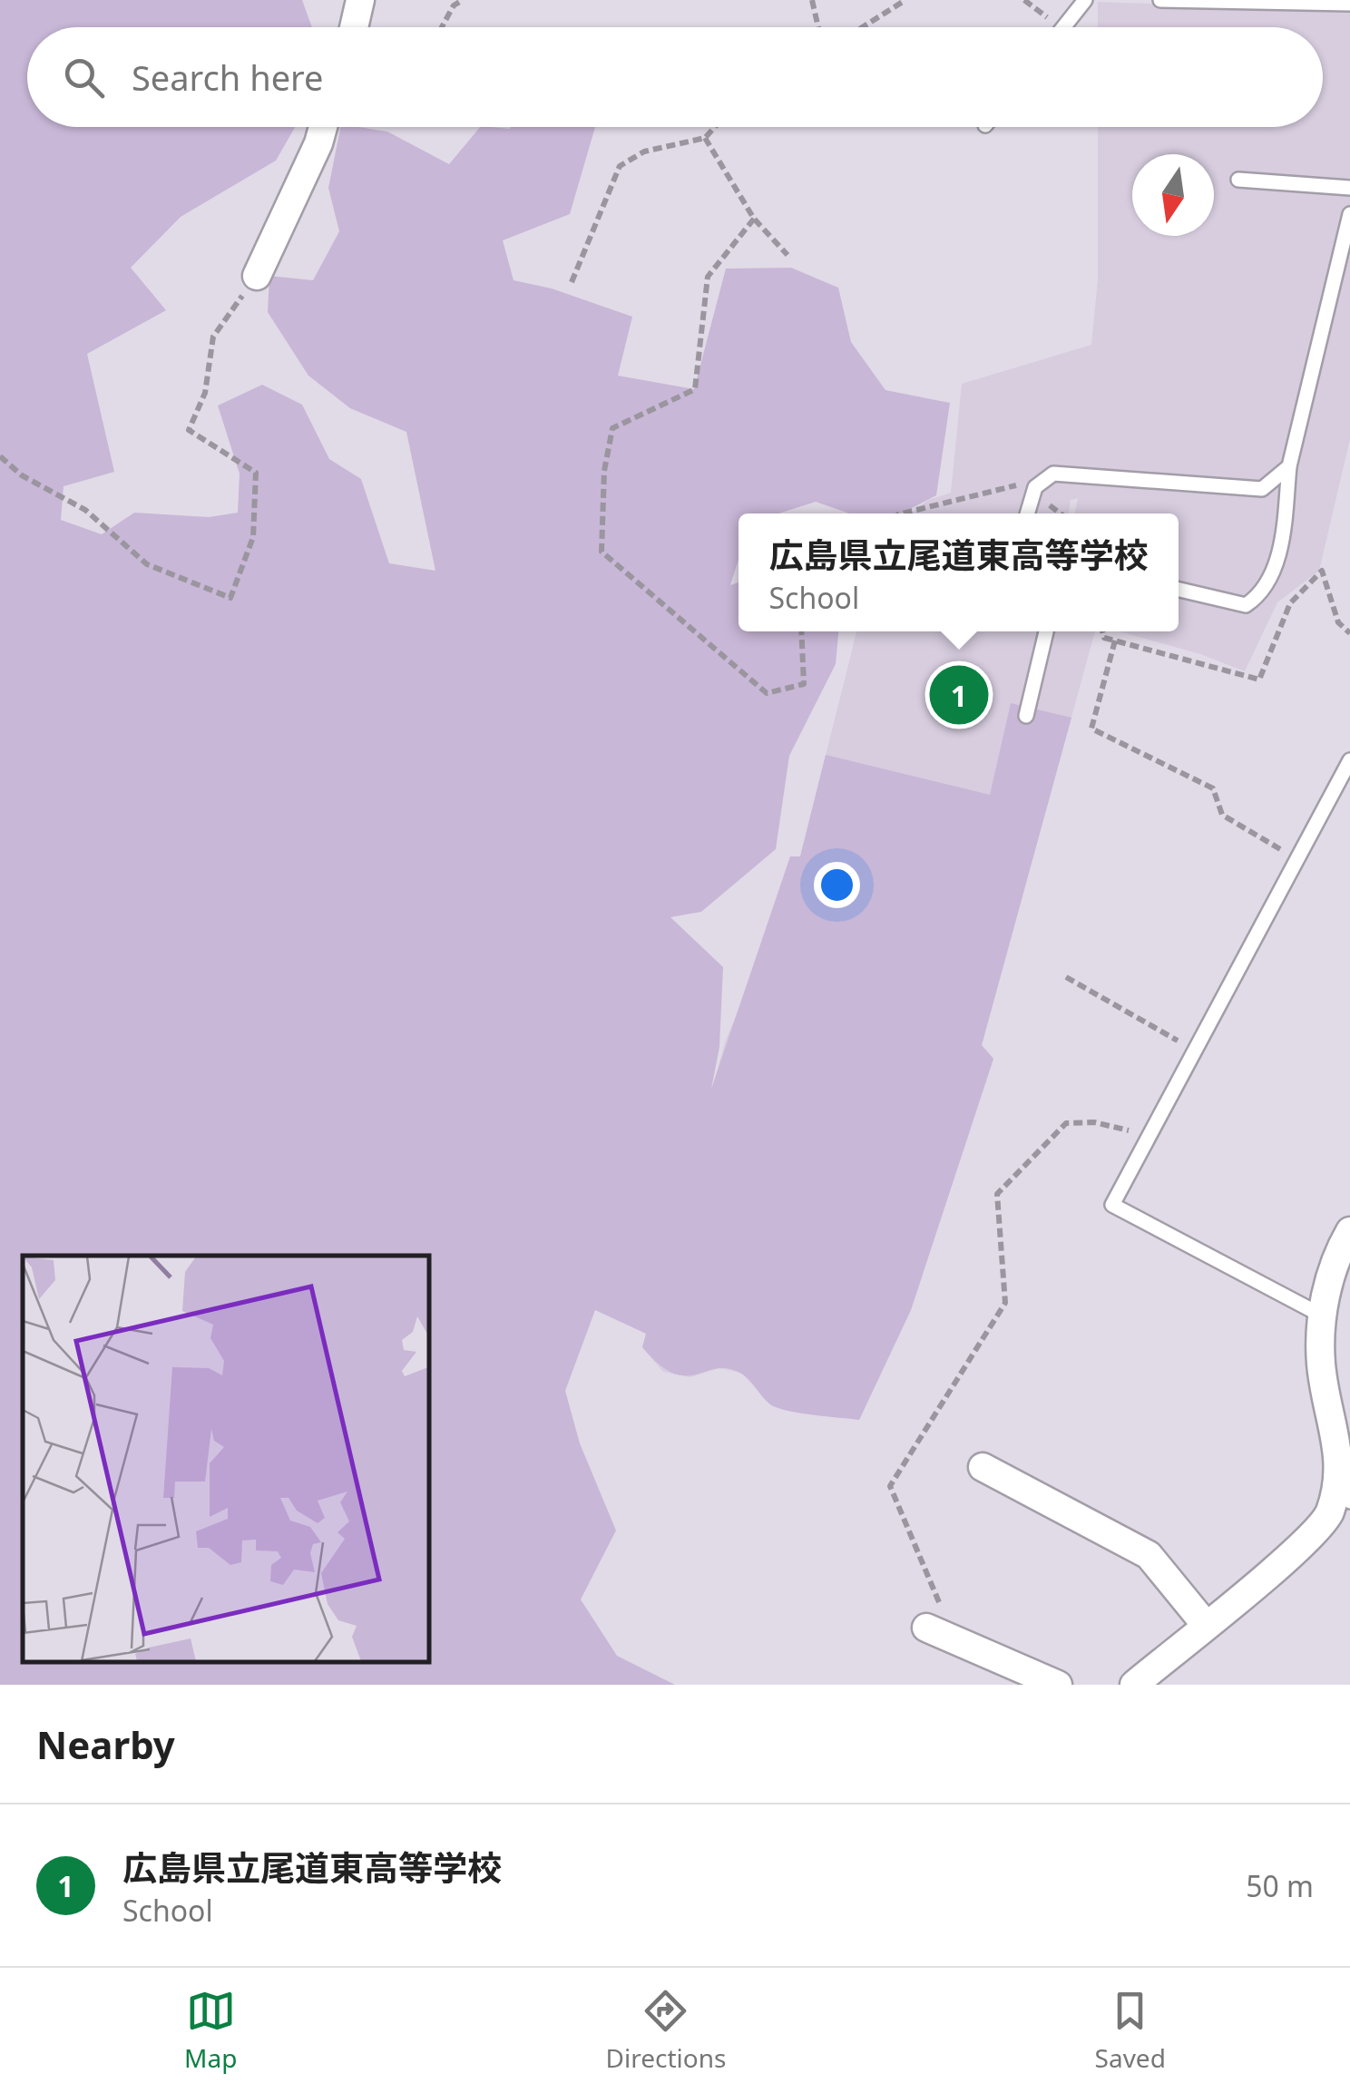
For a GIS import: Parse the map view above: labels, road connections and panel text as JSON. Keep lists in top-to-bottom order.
{
  "north": "bottom",
  "page": {
    "search": "Search here",
    "popup": ["広島県立尾道東高等学校", "School"],
    "pins": "1",
    "heading": "Nearby",
    "list": [
      {
        "mark": "1",
        "name": "広島県立尾道東高等学校",
        "note": "School",
        "value": "50 m"
      }
    ],
    "nav": ["Map", "Directions", "Saved"]
  }
}
